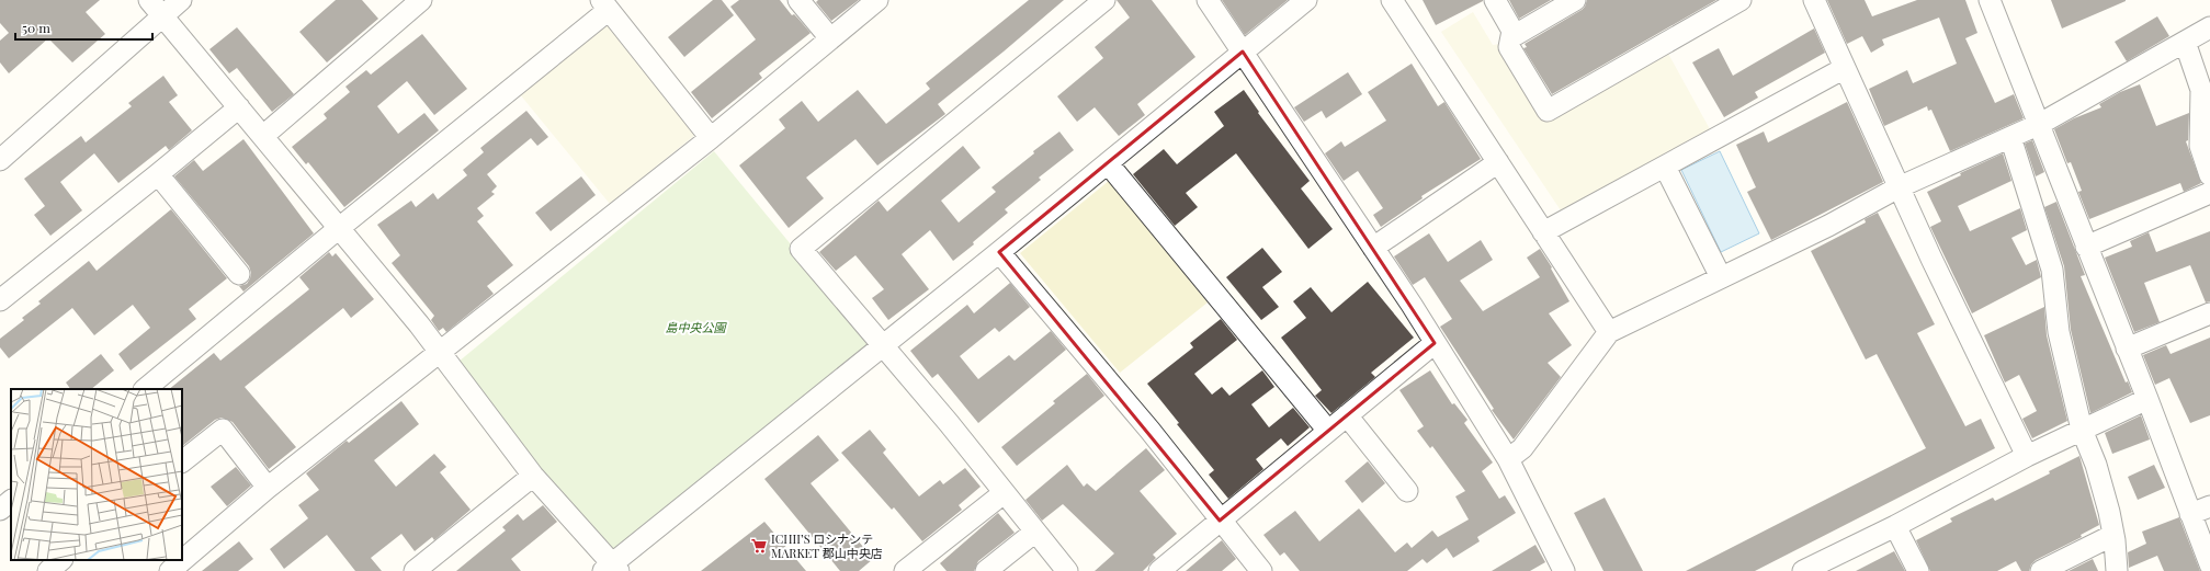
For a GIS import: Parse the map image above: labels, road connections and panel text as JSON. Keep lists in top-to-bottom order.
{
  "parks": ["島中央公園"],
  "places": {
    "supermarket": ["ICHII’S ロシナンテ MARKET 郡山中央店"]
  },
  "scale_bar": "50 m"
}
